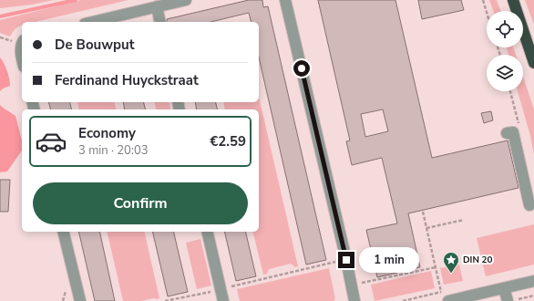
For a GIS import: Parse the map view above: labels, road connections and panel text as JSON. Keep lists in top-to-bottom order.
{
  "places": {
    "place": ["DIN 20"]
  },
  "page": {
    "banner": ["De Bouwput", "Ferdinand Huyckstraat"],
    "list": [
      {
        "name": "Economy",
        "note": "3 min · 20:03",
        "value": "€2.59"
      }
    ],
    "buttons": "Confirm",
    "bubble": "1 min"
  }
}
